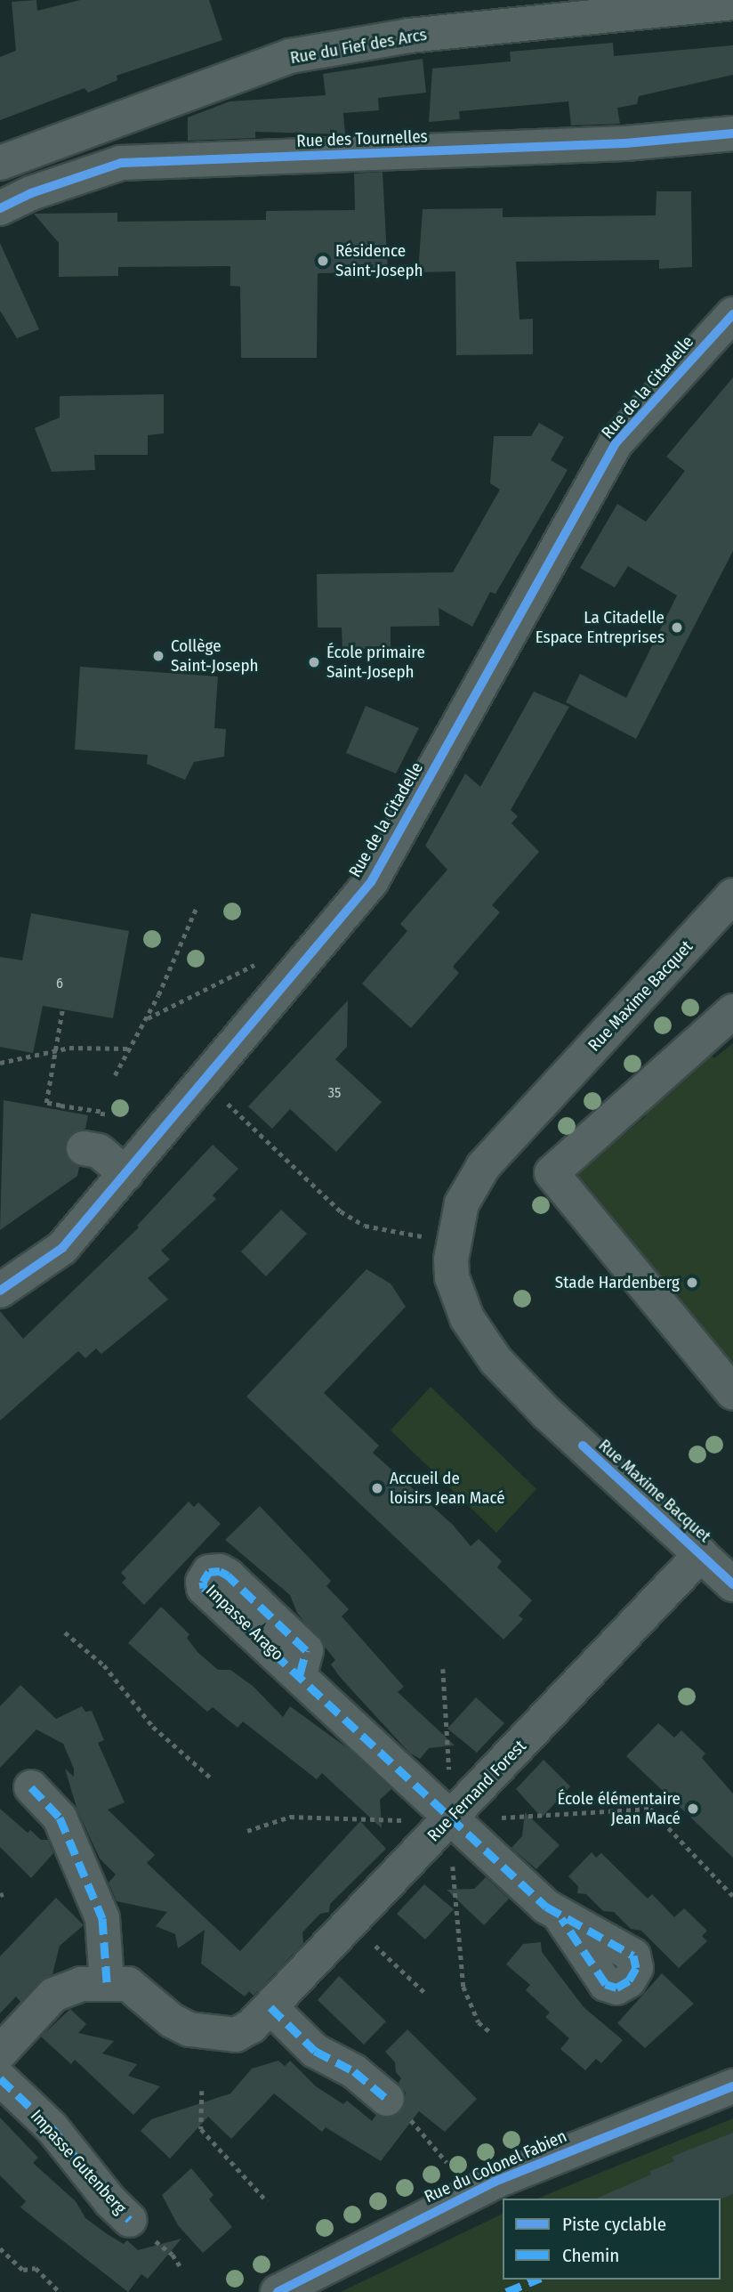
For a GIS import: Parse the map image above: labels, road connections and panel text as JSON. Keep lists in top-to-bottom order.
{
  "streets": {
    "street": [
      "Rue du Fief des Arcs",
      "Rue des Tournelles",
      "Rue de la Citadelle",
      "Rue Maxime Bacquet",
      "Impasse Arago",
      "Rue Fernand Forest",
      "Impasse Gutenberg",
      "Rue du Colonel Fabien"
    ]
  },
  "crossings": [
    ["Rue Maxime Bacquet", "Rue Fernand Forest"],
    ["Impasse Arago", "Rue Fernand Forest"]
  ],
  "places": [
    "Résidence Saint-Joseph",
    "La Citadelle Espace Entreprises",
    "Collège Saint-Joseph",
    "École primaire Saint-Joseph",
    "Stade Hardenberg",
    "Accueil de loisirs Jean Macé",
    "École élémentaire Jean Macé"
  ],
  "house_numbers": ["6", "35"],
  "legend": ["Piste cyclable", "Chemin"]
}
